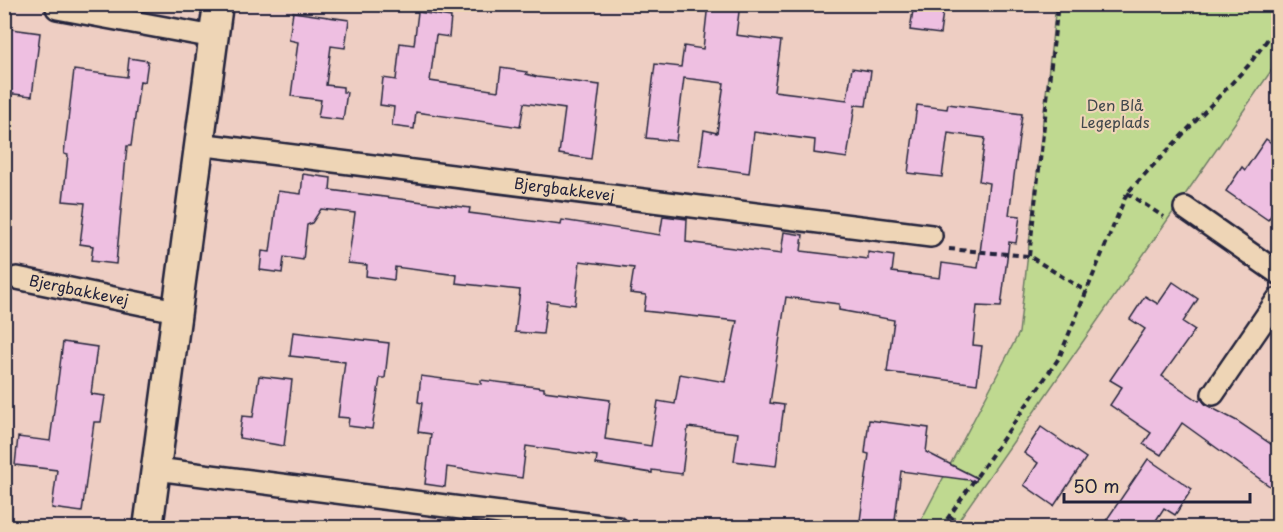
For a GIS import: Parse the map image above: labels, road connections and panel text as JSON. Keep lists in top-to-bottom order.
{
  "streets": {
    "street": ["Bjergbakkevej"]
  },
  "parks": ["Den Blå Legeplads"],
  "scale_bar": "50 m"
}
